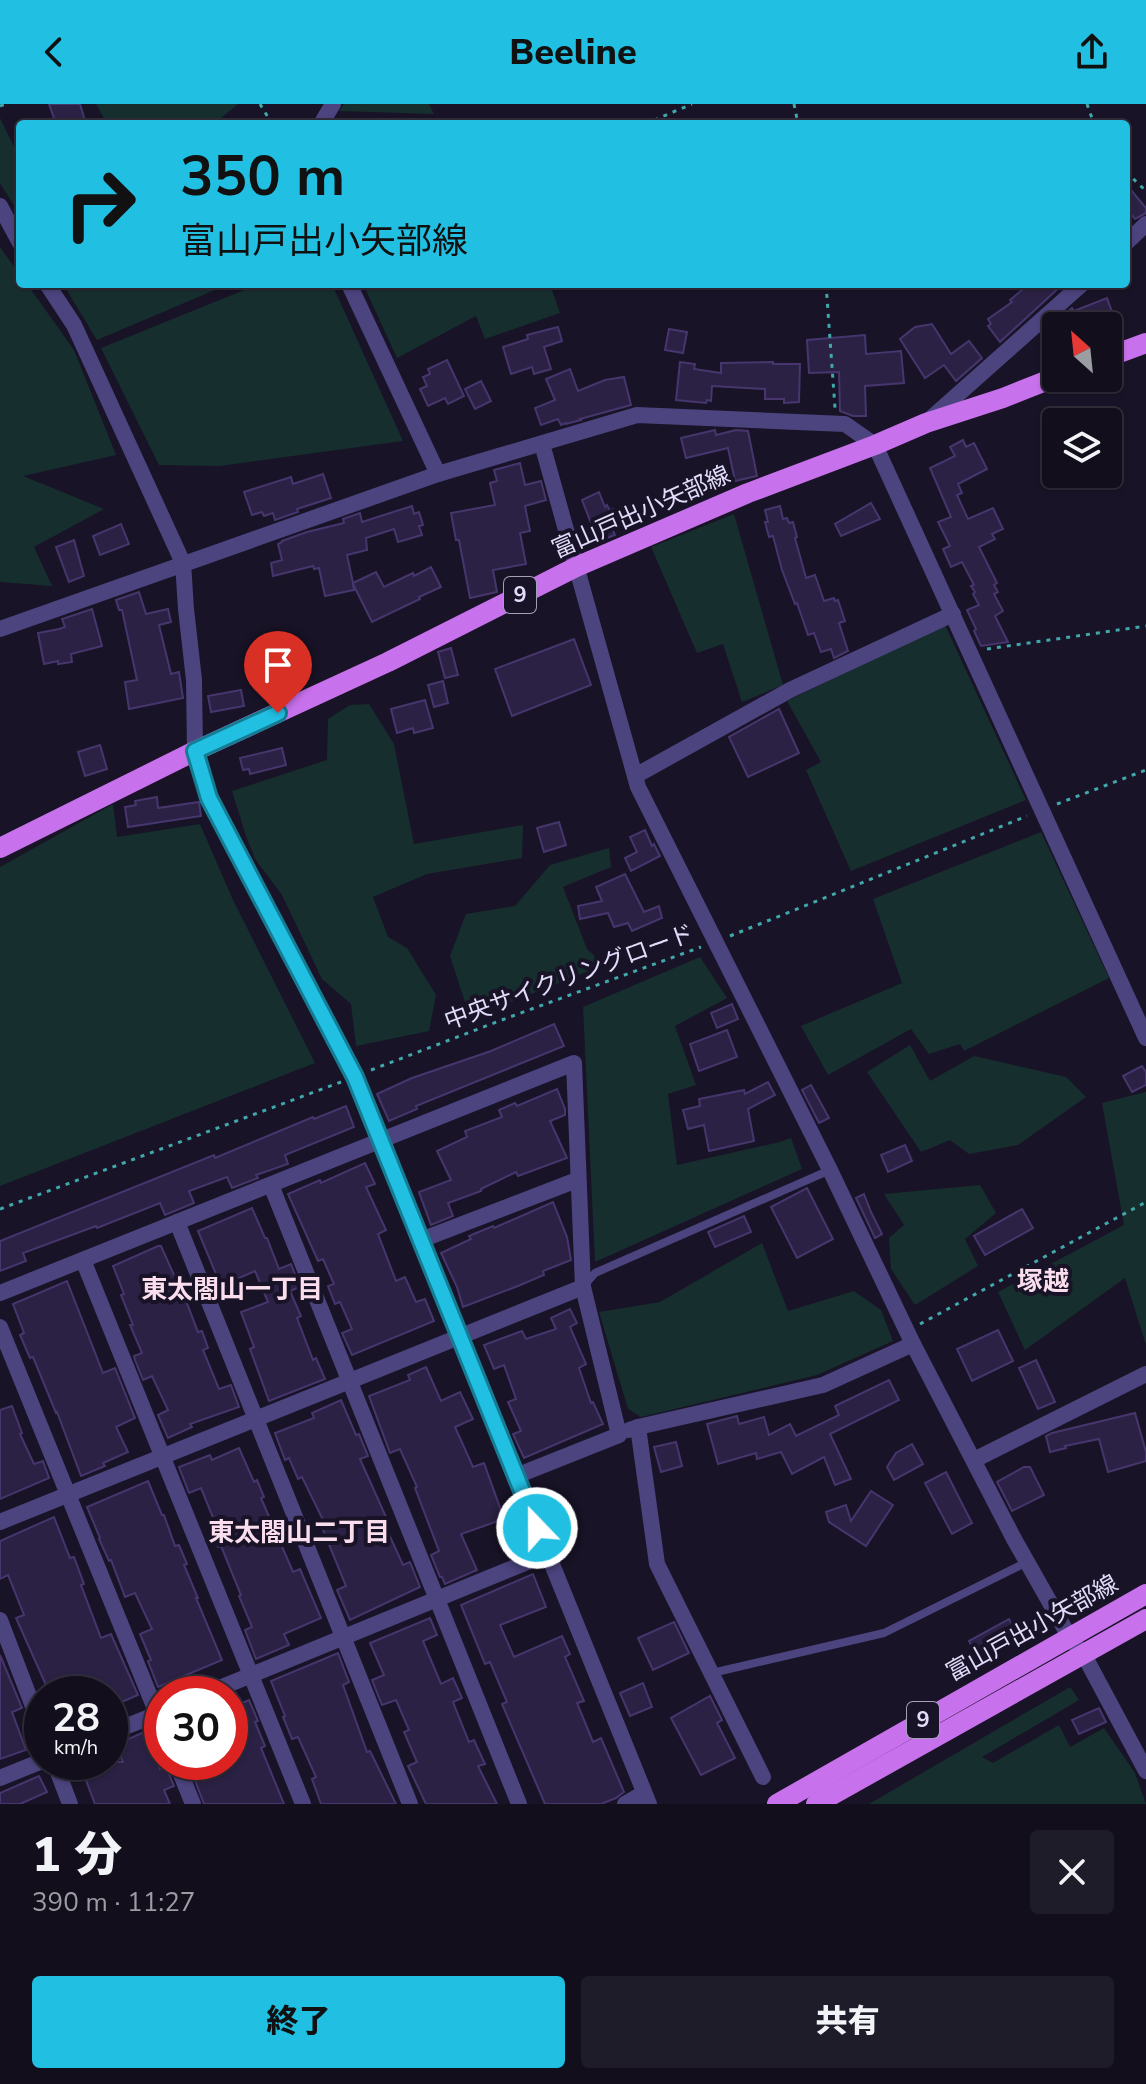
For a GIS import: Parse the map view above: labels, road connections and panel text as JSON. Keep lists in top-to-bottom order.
{
  "streets": {
    "main road": ["富山戸出小矢部線", "9"],
    "path": ["中央サイクリングロード"]
  },
  "districts": ["塚越", "東太閤山一丁目", "東太閤山二丁目"],
  "north": "top left",
  "page": {
    "header": "Beeline",
    "turn": ["350 m", "富山戸出小矢部線"],
    "speed": "28 km/h",
    "limit": "30",
    "heading": ["1 分", "390 m · 11:27"],
    "buttons": ["終了", "共有"]
  }
}
